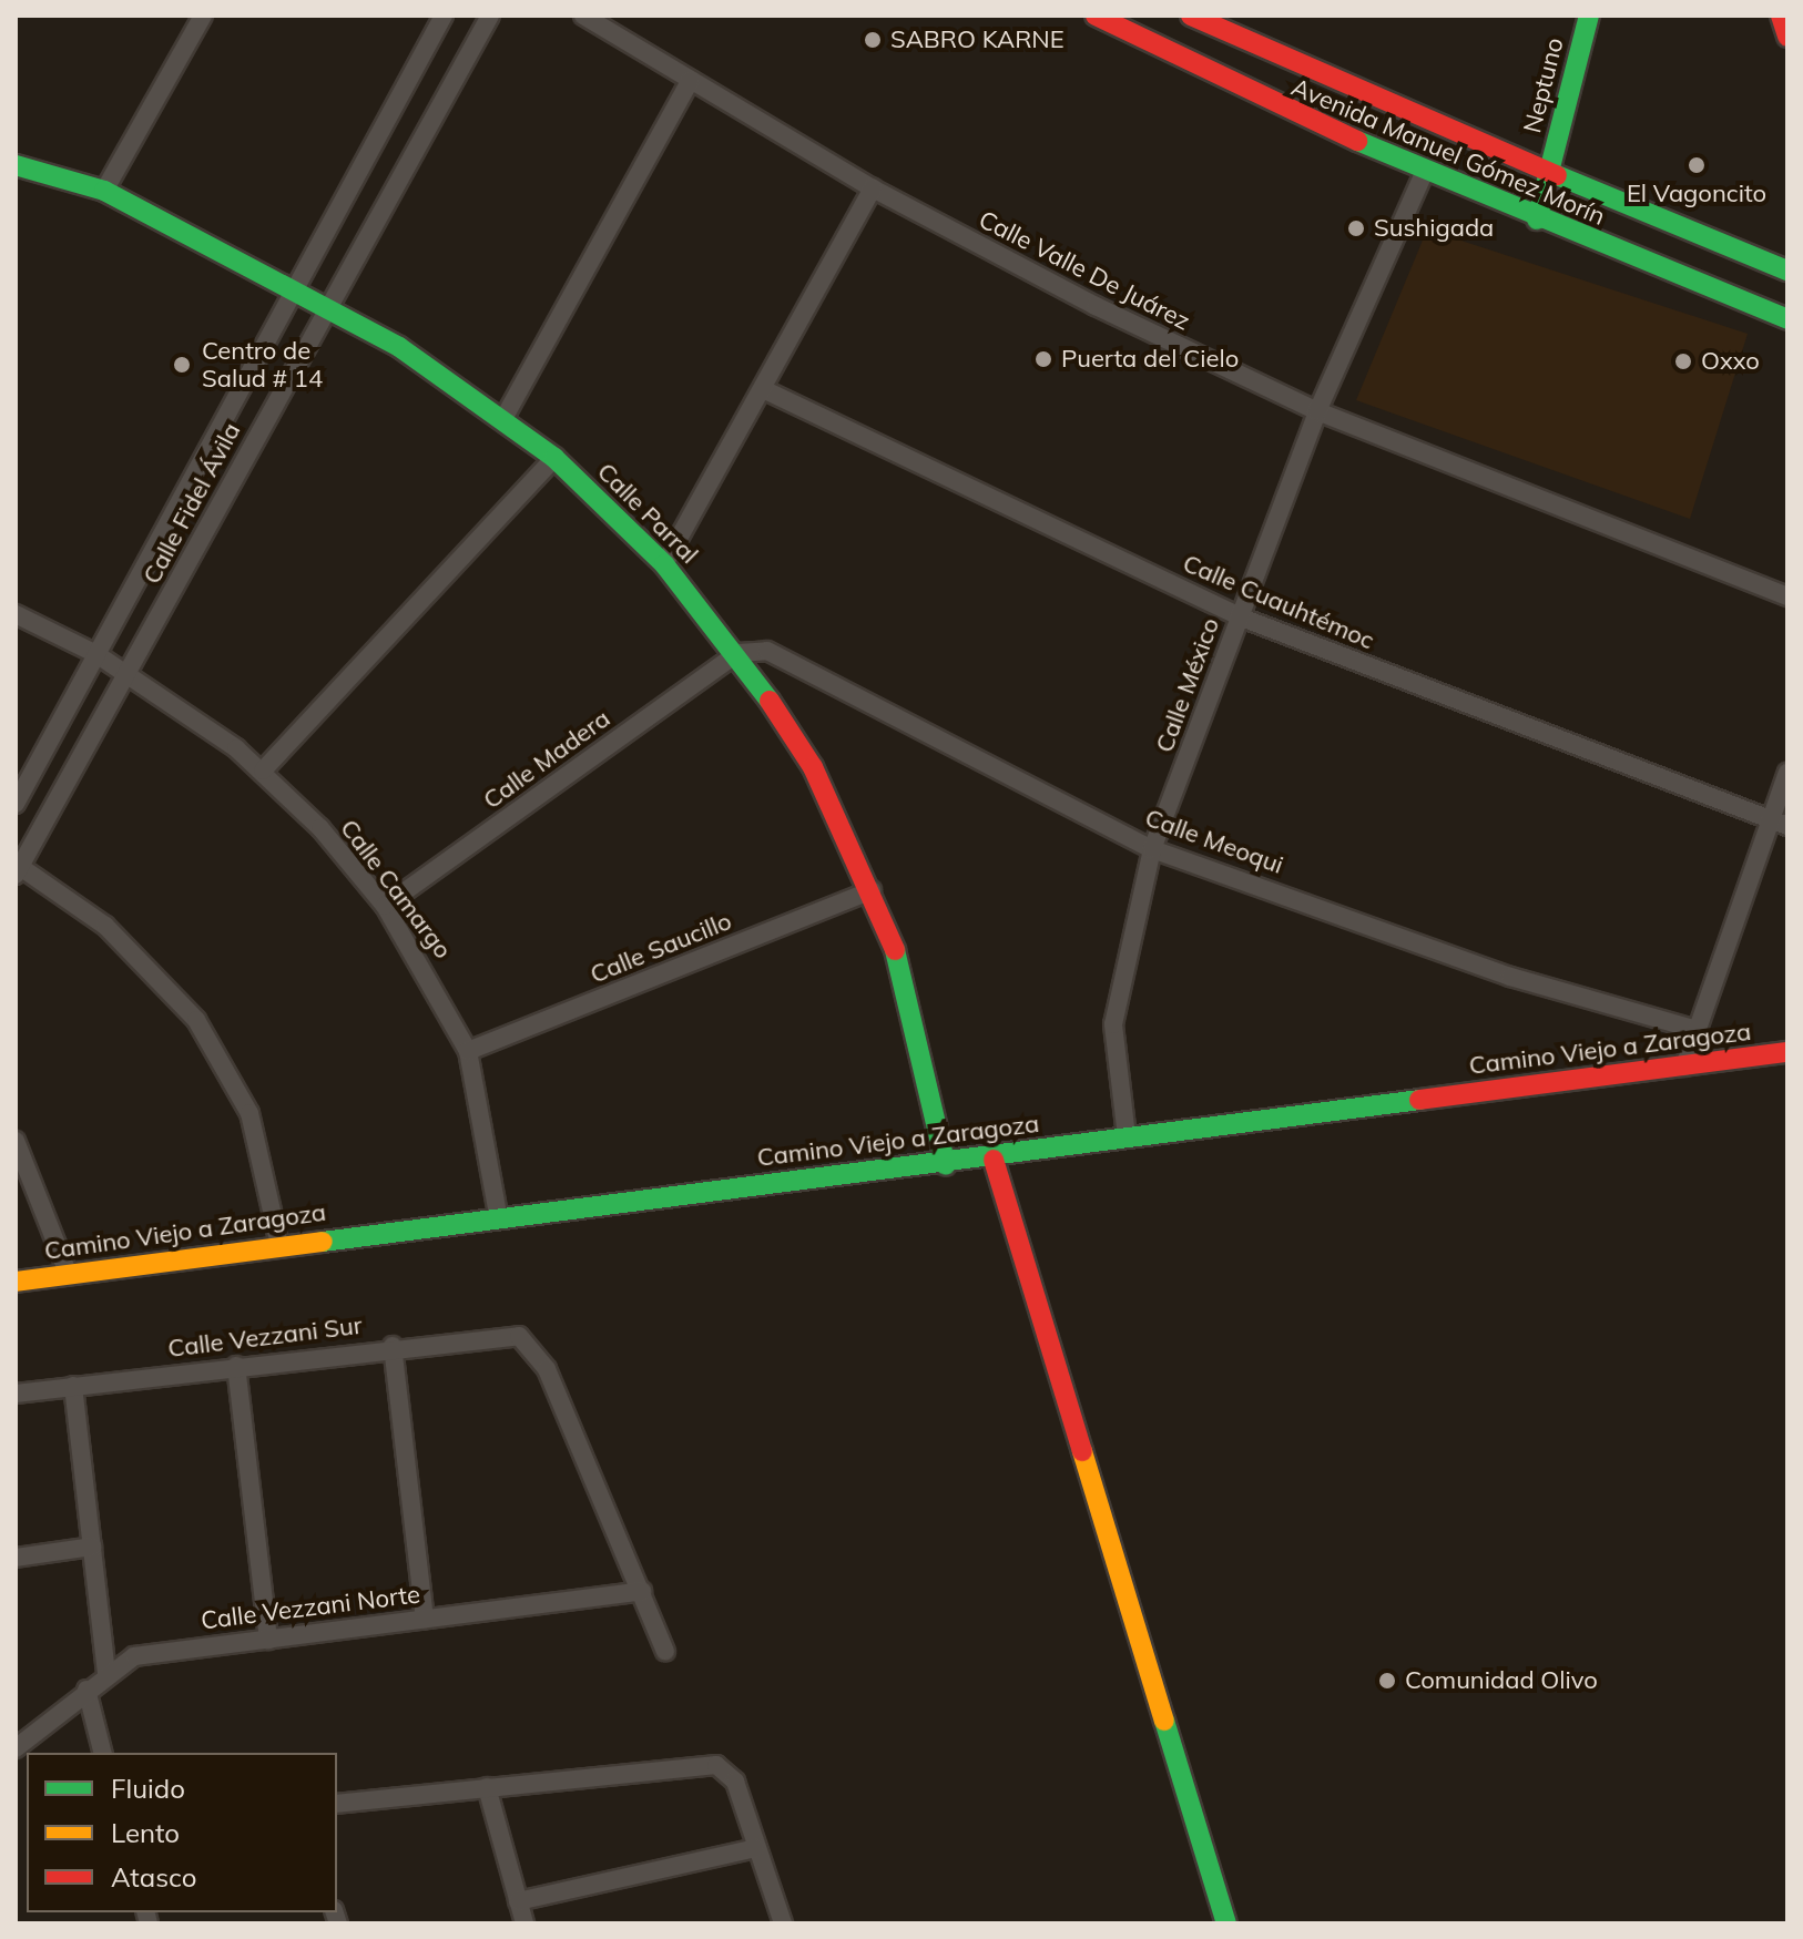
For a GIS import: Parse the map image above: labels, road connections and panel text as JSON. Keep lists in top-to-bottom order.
{
  "streets": {
    "street": [
      "Neptuno",
      "Avenida Manuel Gómez Morín",
      "Calle Valle De Juárez",
      "Calle Fidel Ávila",
      "Calle Parral",
      "Calle Cuauhtémoc",
      "Calle México",
      "Calle Madera",
      "Calle Meoqui",
      "Calle Camargo",
      "Calle Saucillo",
      "Camino Viejo a Zaragoza",
      "Calle Vezzani Sur",
      "Calle Vezzani Norte"
    ]
  },
  "crossings": [
    ["Neptuno", "Avenida Manuel Gómez Morín"],
    ["Avenida Manuel Gómez Morín", "Calle México"],
    ["Calle Valle De Juárez", "Calle México"],
    ["Calle Fidel Ávila", "Calle Parral"],
    ["Calle Fidel Ávila", "Calle Camargo"],
    ["Calle Parral", "Calle Madera"],
    ["Calle Parral", "Calle Meoqui"],
    ["Calle Parral", "Calle Saucillo"],
    ["Calle Parral", "Camino Viejo a Zaragoza"],
    ["Calle Cuauhtémoc", "Calle México"],
    ["Calle México", "Calle Meoqui"],
    ["Calle México", "Camino Viejo a Zaragoza"],
    ["Calle Madera", "Calle Meoqui"],
    ["Calle Madera", "Calle Camargo"],
    ["Calle Camargo", "Calle Saucillo"],
    ["Calle Camargo", "Camino Viejo a Zaragoza"],
    ["Calle Vezzani Sur", "Calle Vezzani Norte"]
  ],
  "places": [
    "SABRO KARNE",
    "El Vagoncito",
    "Sushigada",
    "Puerta del Cielo",
    "Oxxo",
    "Centro de Salud # 14",
    "Comunidad Olivo"
  ],
  "legend": ["Fluido", "Lento", "Atasco"]
}
